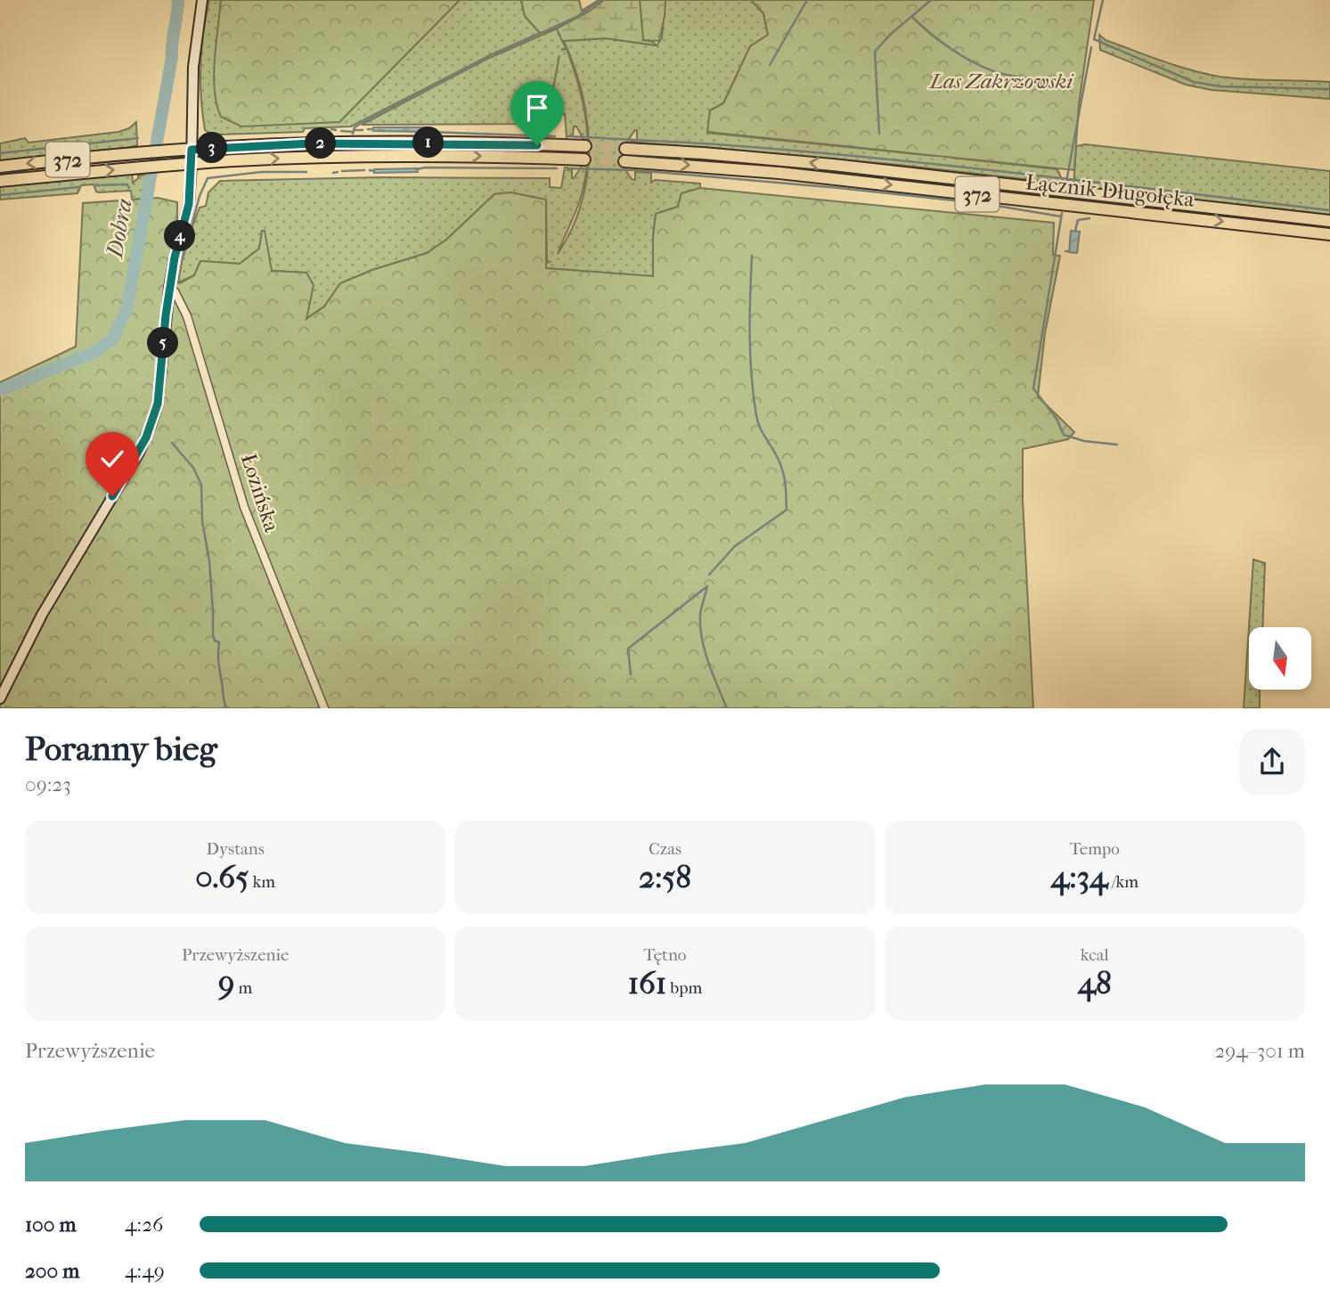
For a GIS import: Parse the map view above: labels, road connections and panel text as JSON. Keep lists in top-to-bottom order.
{
  "streets": {
    "main road": ["372", "Łącznik Długołęka"],
    "street": ["Łozińska"]
  },
  "water": ["Dobra"],
  "parks": ["Las Zakrzowski"],
  "north": "bottom",
  "page": {
    "pins": [
      "1",
      "2",
      "3",
      "4",
      "5"
    ],
    "heading": ["Poranny bieg", "09:23"],
    "stats": [
      ["Dystans", "0.65 km"],
      ["Czas", "2:58"],
      ["Tempo", "4:34 /km"],
      ["Przewyższenie", "9 m"],
      ["Tętno", "161 bpm"],
      ["kcal", "48"]
    ],
    "chart": ["Przewyższenie", "294–301 m"],
    "list": [
      {
        "name": "100 m",
        "note": "4:26"
      },
      {
        "name": "200 m",
        "note": "4:49"
      }
    ]
  }
}
